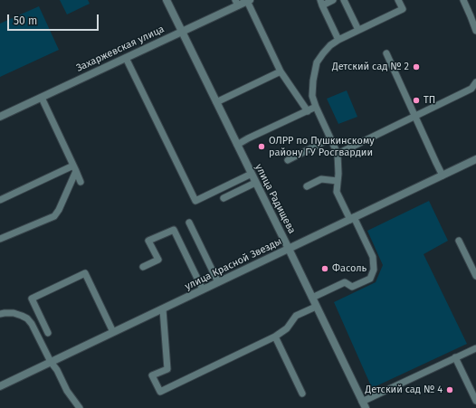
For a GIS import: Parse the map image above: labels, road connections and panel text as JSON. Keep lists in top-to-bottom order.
{
  "streets": {
    "street": ["Захаржевская улица", "улица Радищева", "улица Красной Звезды"]
  },
  "crossings": [
    ["Захаржевская улица", "улица Радищева"],
    ["улица Радищева", "улица Красной Звезды"]
  ],
  "places": [
    "Детский сад № 2",
    "ТП",
    "ОЛРР по Пушкинскому району ГУ Росгвардии",
    "Фасоль",
    "Детский сад № 4"
  ],
  "scale_bar": "50 m"
}
